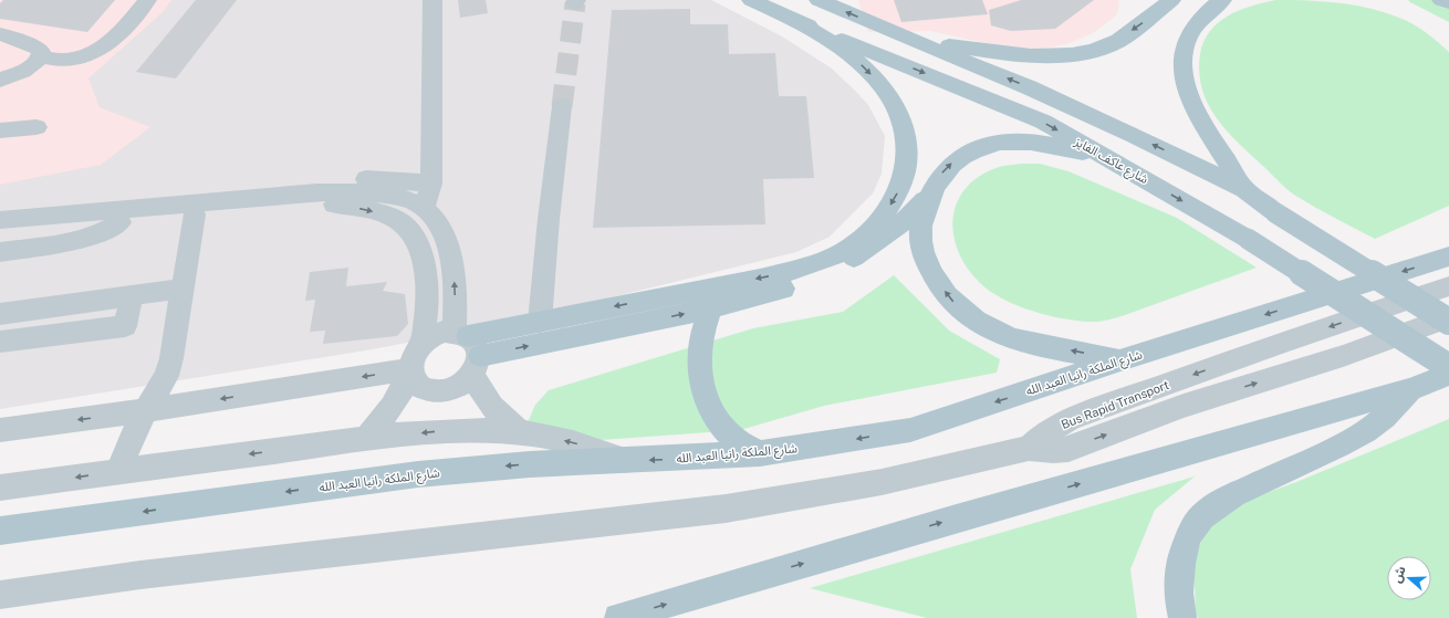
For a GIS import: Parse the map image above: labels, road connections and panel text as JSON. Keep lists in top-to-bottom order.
{
  "streets": {
    "main road": ["شارع عاكف الفايز", "شارع الملكة رانيا العبد الله"],
    "street": ["Bus Rapid Transport"]
  },
  "north": "left"
}
